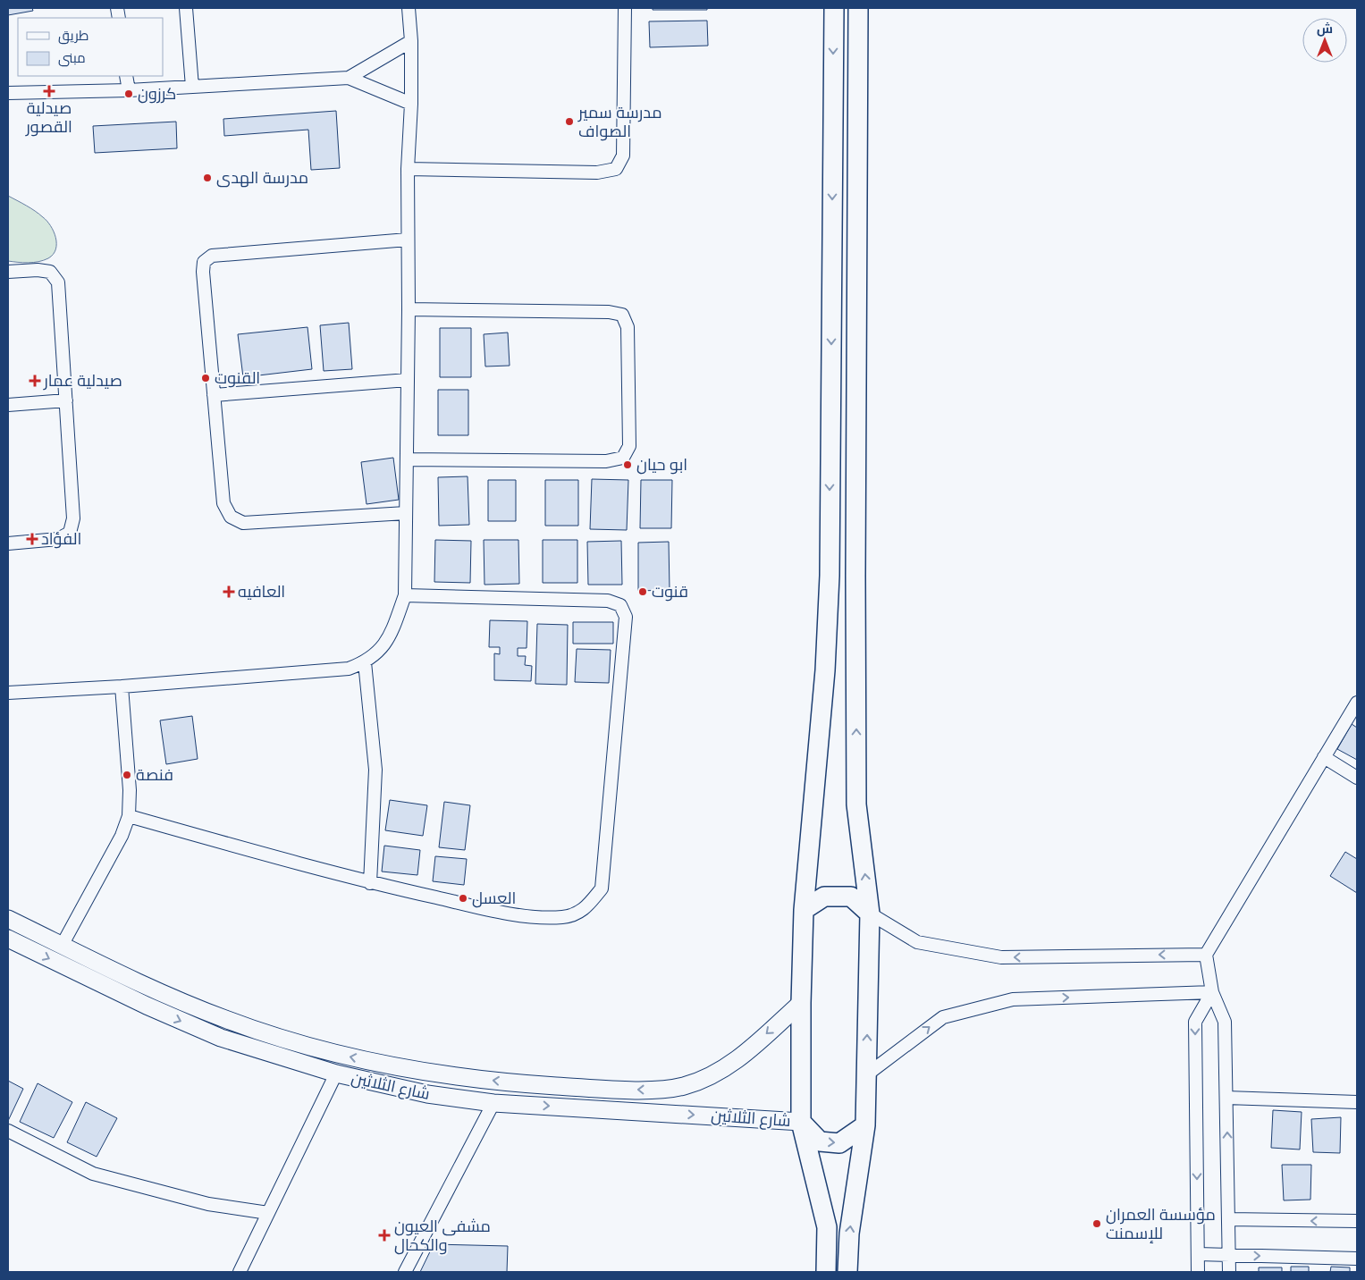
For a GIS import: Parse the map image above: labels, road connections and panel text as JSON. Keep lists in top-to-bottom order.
{
  "streets": {
    "main road": ["شارع الثلاثين"]
  },
  "places": {
    "health": [
      "صيدلية القصور",
      "صيدلية عمار",
      "الفؤاد",
      "العافيه",
      "مشفى العيون والكحال"
    ],
    "other": [
      "كرزون",
      "مدرسة سمير الصواف",
      "مدرسة الهدى",
      "القنوت",
      "ابو حيان",
      "قنوت",
      "فنصة",
      "العسل",
      "مؤسسة العمران للإسمنت"
    ]
  },
  "legend": ["طريق", "مبنى"],
  "north": "top"
}
